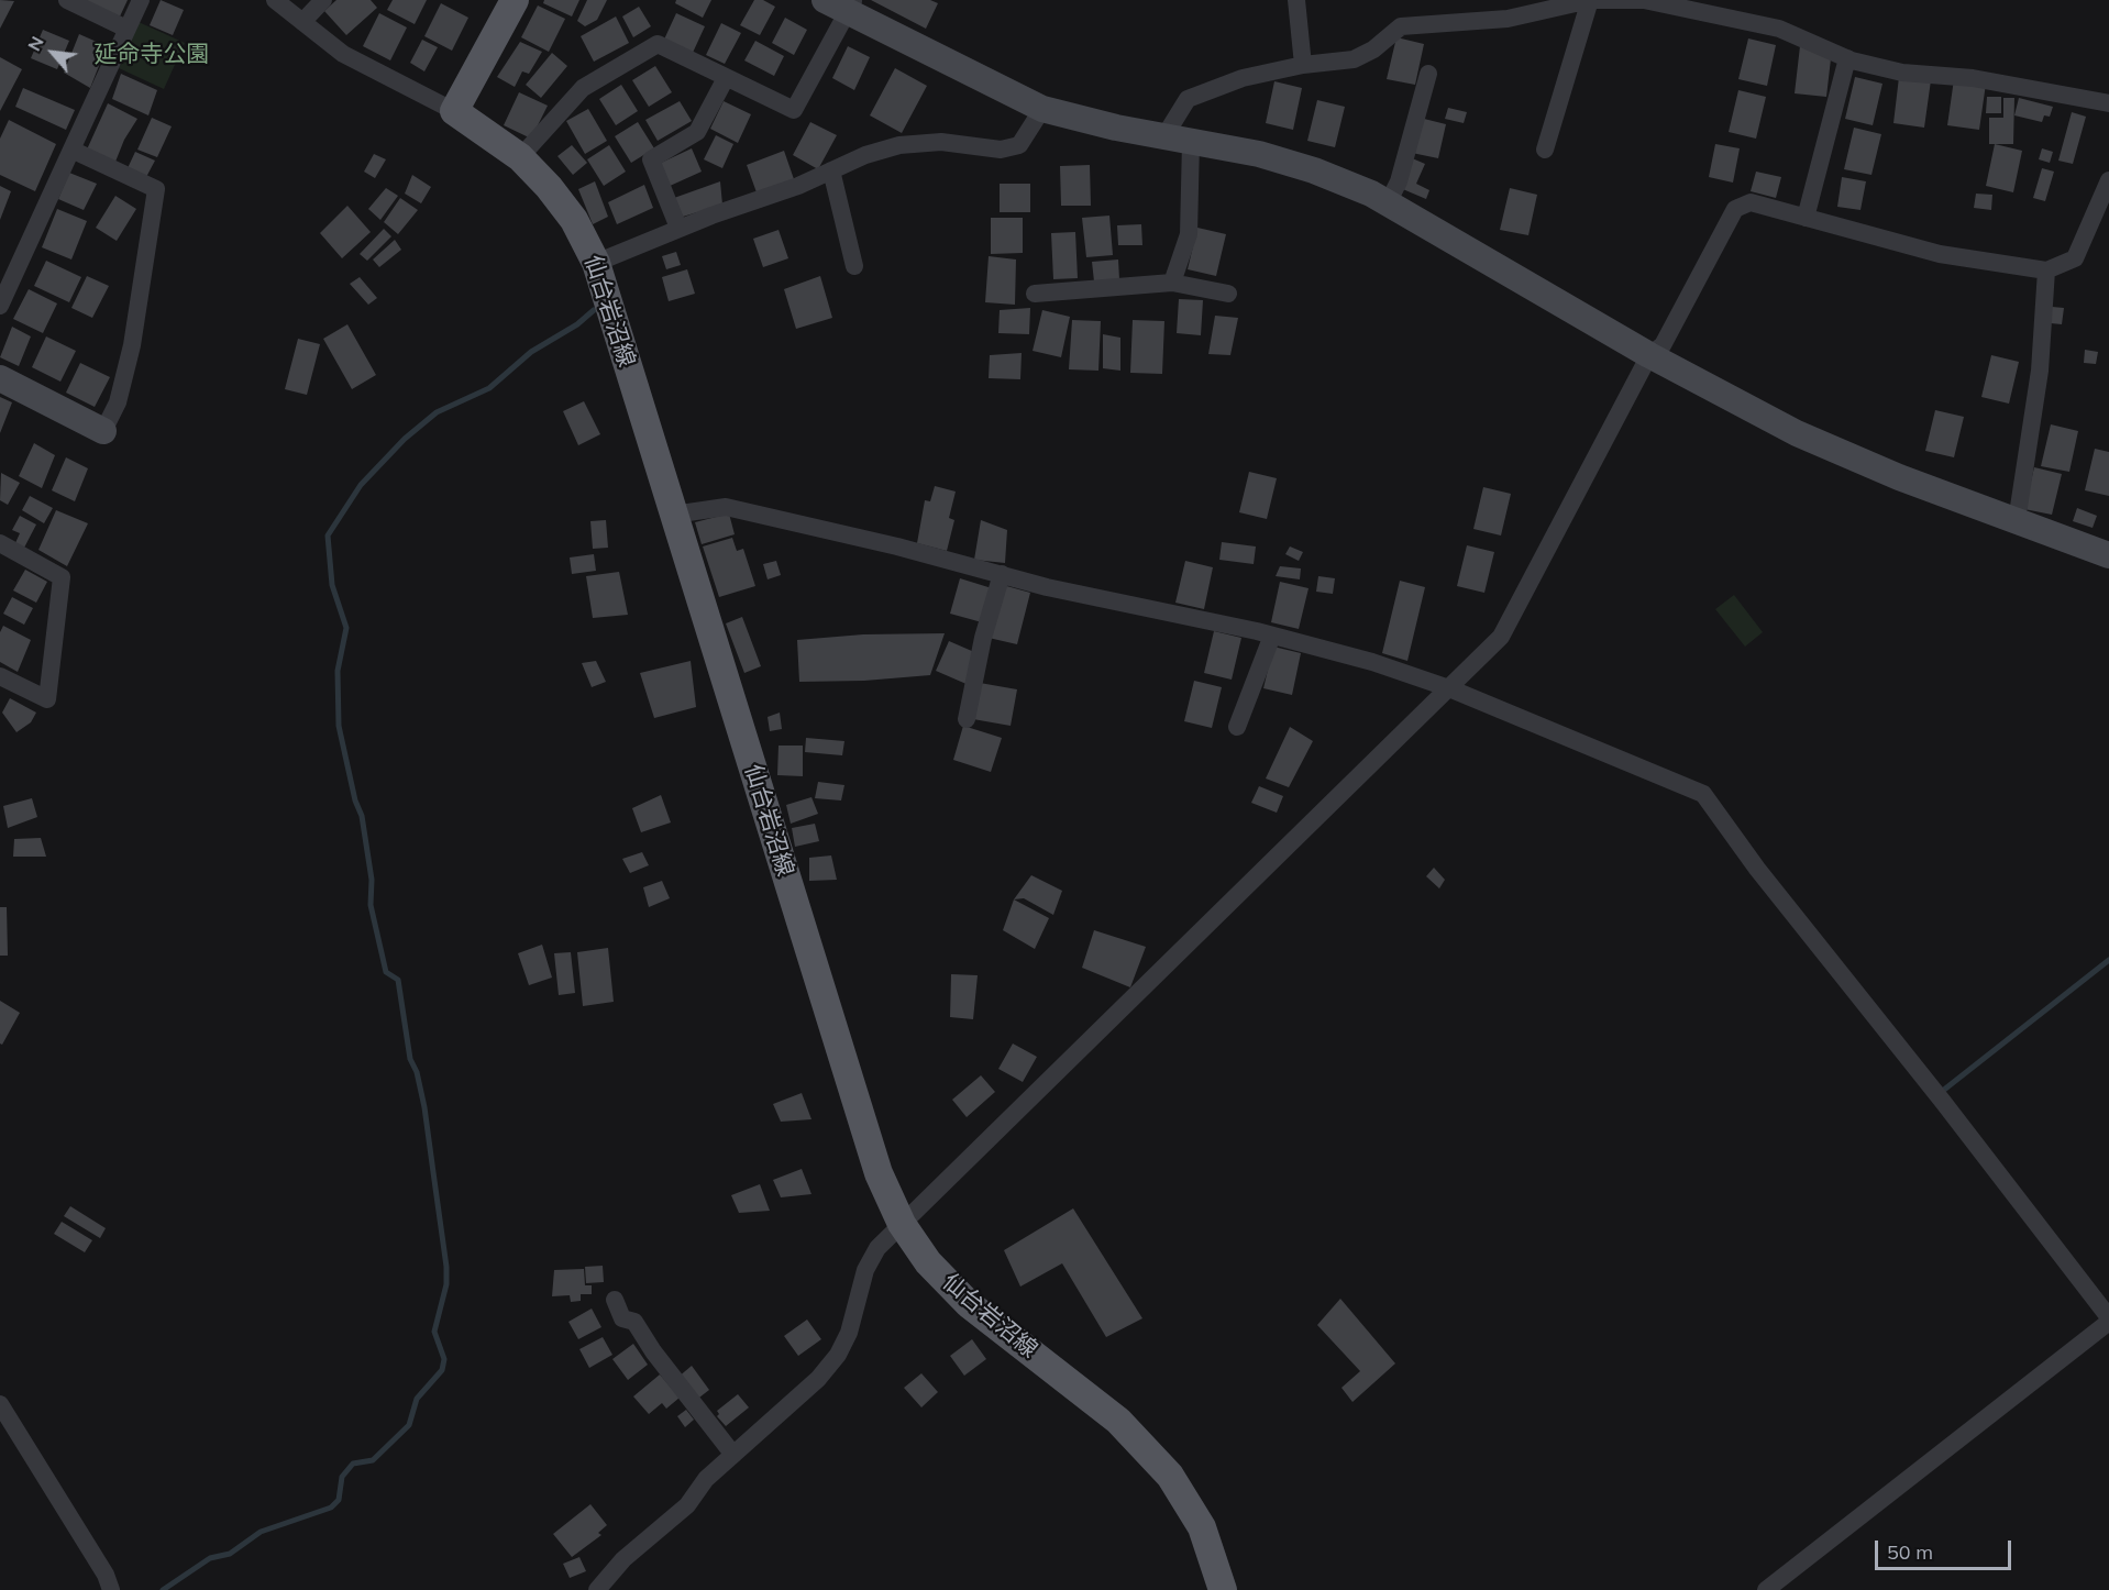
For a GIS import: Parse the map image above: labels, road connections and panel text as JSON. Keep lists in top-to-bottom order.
{
  "streets": {
    "main road": ["仙台岩沼線"]
  },
  "parks": ["延命寺公園"],
  "scale_bar": "50 m",
  "north": "top left"
}
